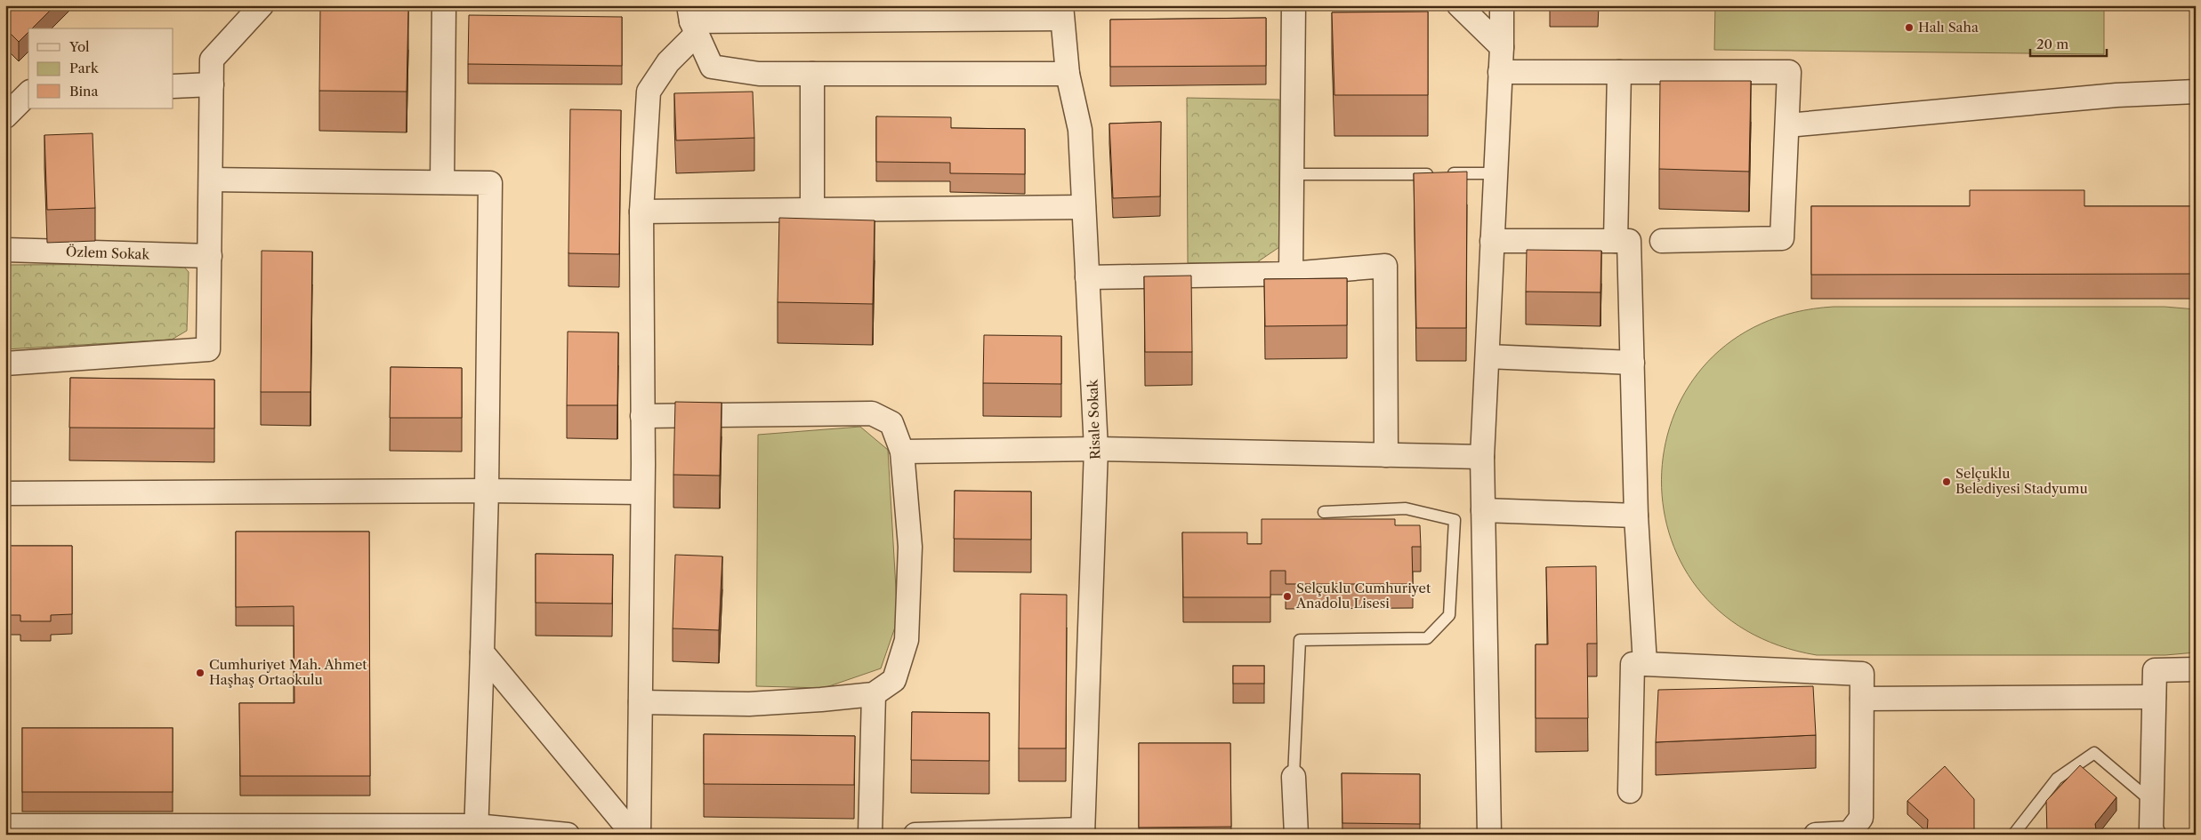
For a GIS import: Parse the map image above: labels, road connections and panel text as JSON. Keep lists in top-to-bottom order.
{
  "streets": {
    "street": ["Özlem Sokak", "Risale Sokak"]
  },
  "places": [
    "Halı Saha",
    "Selçuklu Belediyesi Stadyumu",
    "Selçuklu Cumhuriyet Anadolu Lisesi",
    "Cumhuriyet Mah. Ahmet Haşhaş Ortaokulu"
  ],
  "legend": ["Yol", "Park", "Bina"],
  "scale_bar": "20 m"
}
